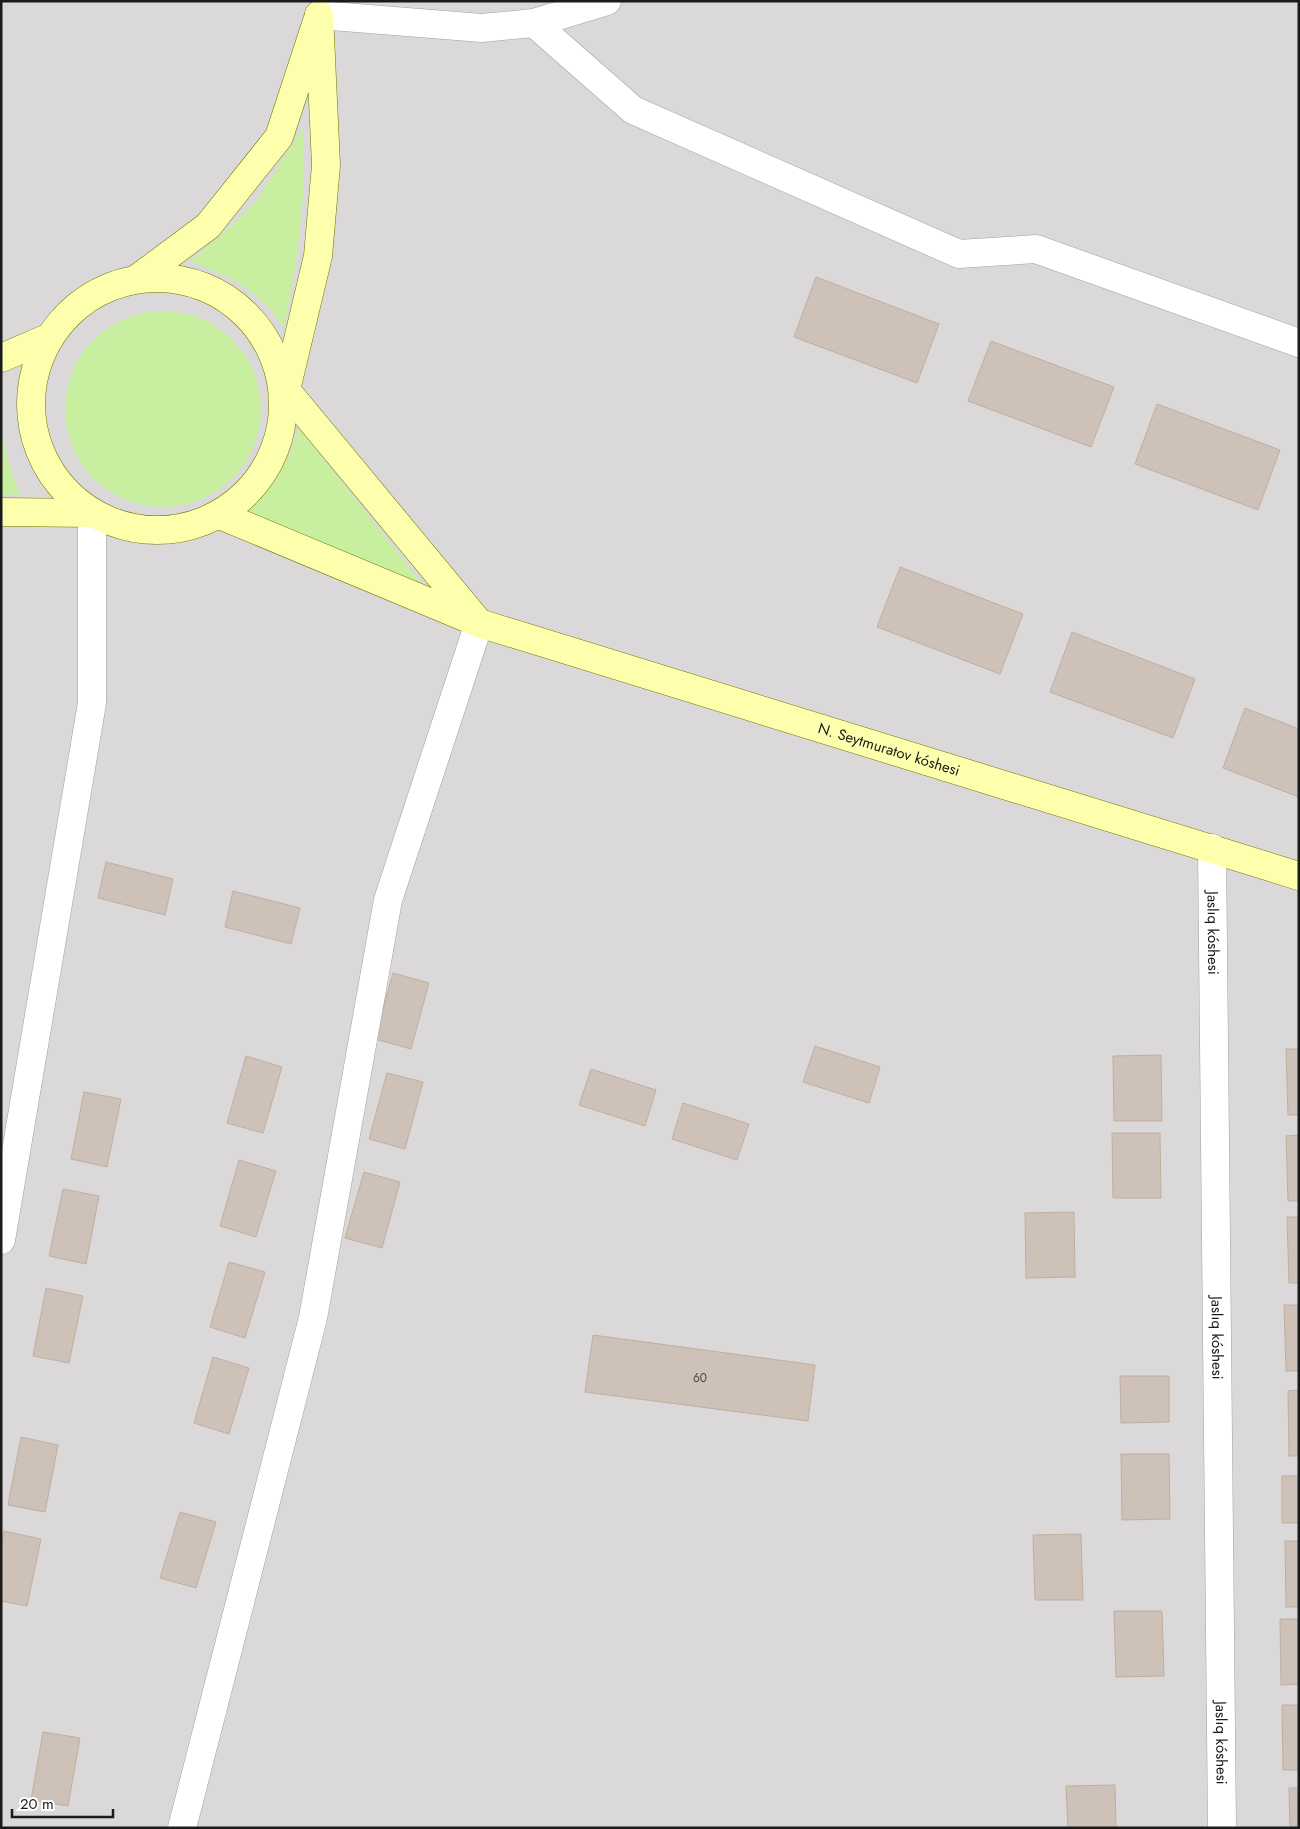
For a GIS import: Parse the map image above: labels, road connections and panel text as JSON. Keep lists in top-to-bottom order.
{
  "streets": {
    "street": ["N. Seytmuratov kóshesi", "Jaslıq kóshesi"]
  },
  "crossings": [
    ["N. Seytmuratov kóshesi", "Jaslıq kóshesi"]
  ],
  "house_numbers": ["60"],
  "scale_bar": "20 m"
}
